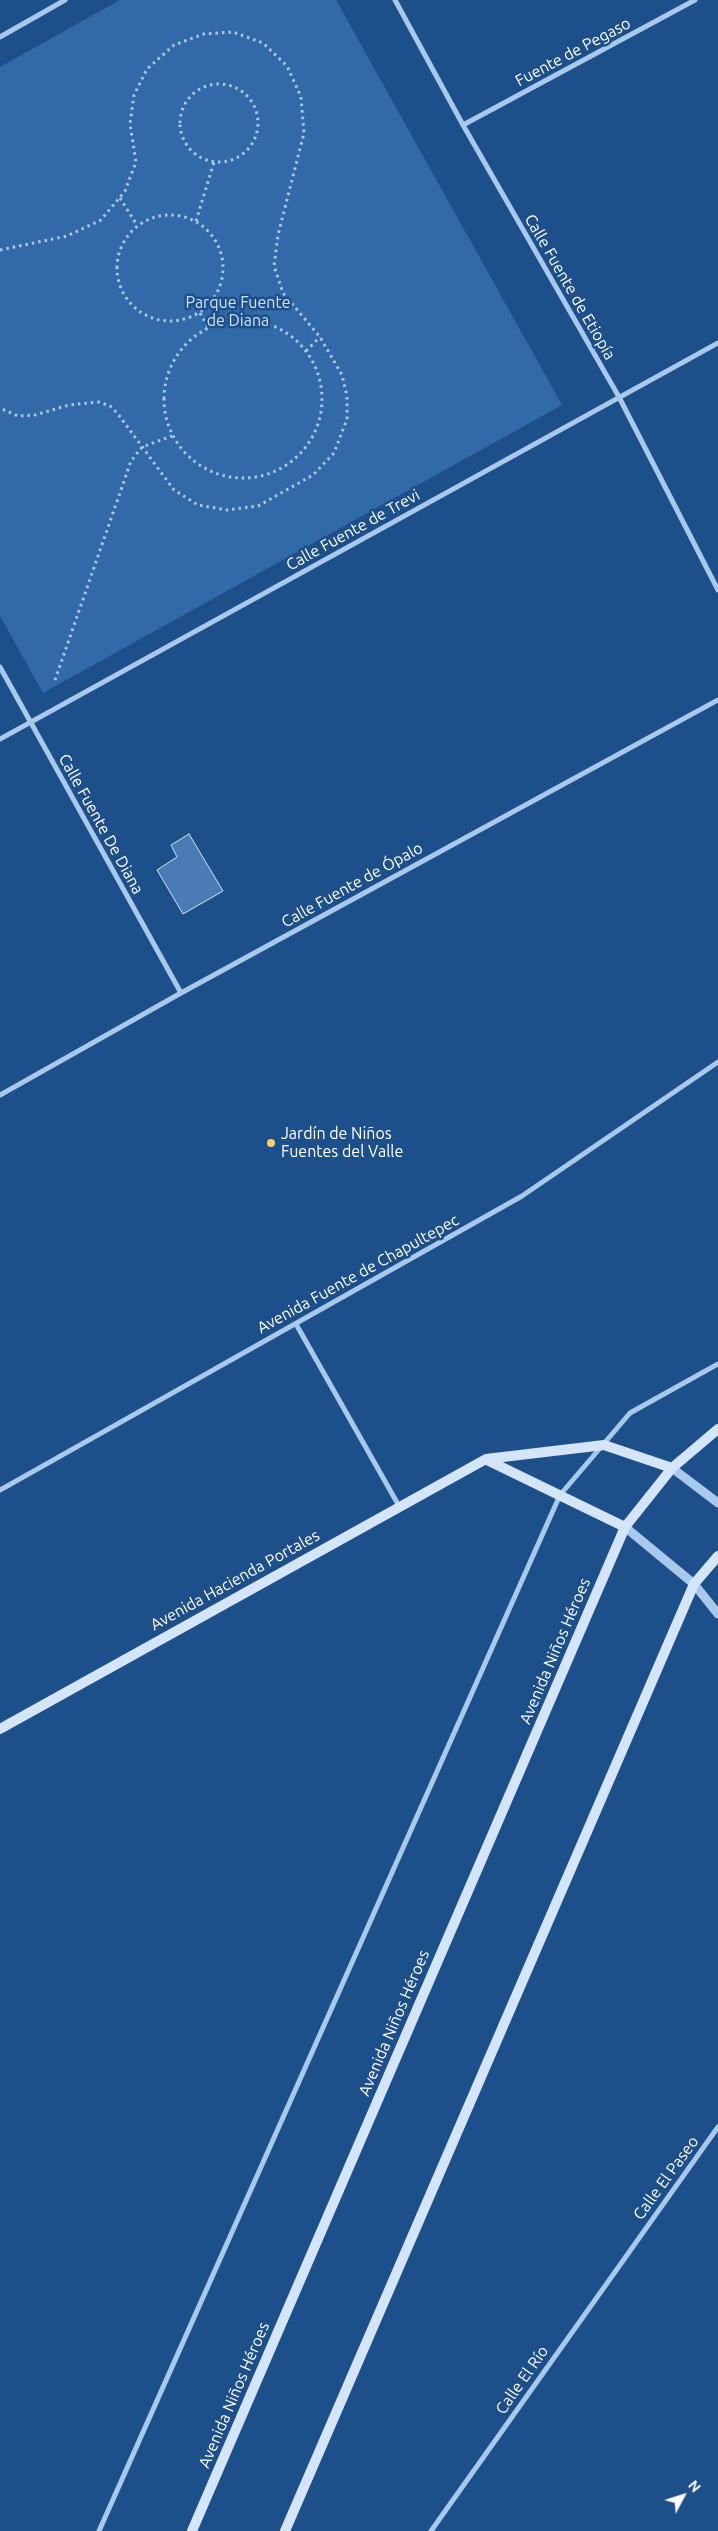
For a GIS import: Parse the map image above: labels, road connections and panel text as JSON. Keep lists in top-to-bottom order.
{
  "streets": {
    "main road": ["Avenida Hacienda Portales", "Avenida Niños Héroes"],
    "street": [
      "Fuente de Pegaso",
      "Calle Fuente de Etiopía",
      "Calle Fuente de Trevi",
      "Calle Fuente De Diana",
      "Calle Fuente de Ópalo",
      "Avenida Fuente de Chapultepec",
      "Calle El Paseo",
      "Calle El Río"
    ]
  },
  "crossings": [
    ["Fuente de Pegaso", "Calle Fuente de Etiopía"],
    ["Calle Fuente de Etiopía", "Calle Fuente de Trevi"],
    ["Calle Fuente de Trevi", "Calle Fuente De Diana"],
    ["Calle Fuente De Diana", "Calle Fuente de Ópalo"],
    ["Avenida Hacienda Portales", "Avenida Niños Héroes"],
    ["Calle El Paseo", "Calle El Río"]
  ],
  "parks": ["Parque Fuente de Diana"],
  "places": ["Jardín de Niños Fuentes del Valle"],
  "north": "top right"
}
